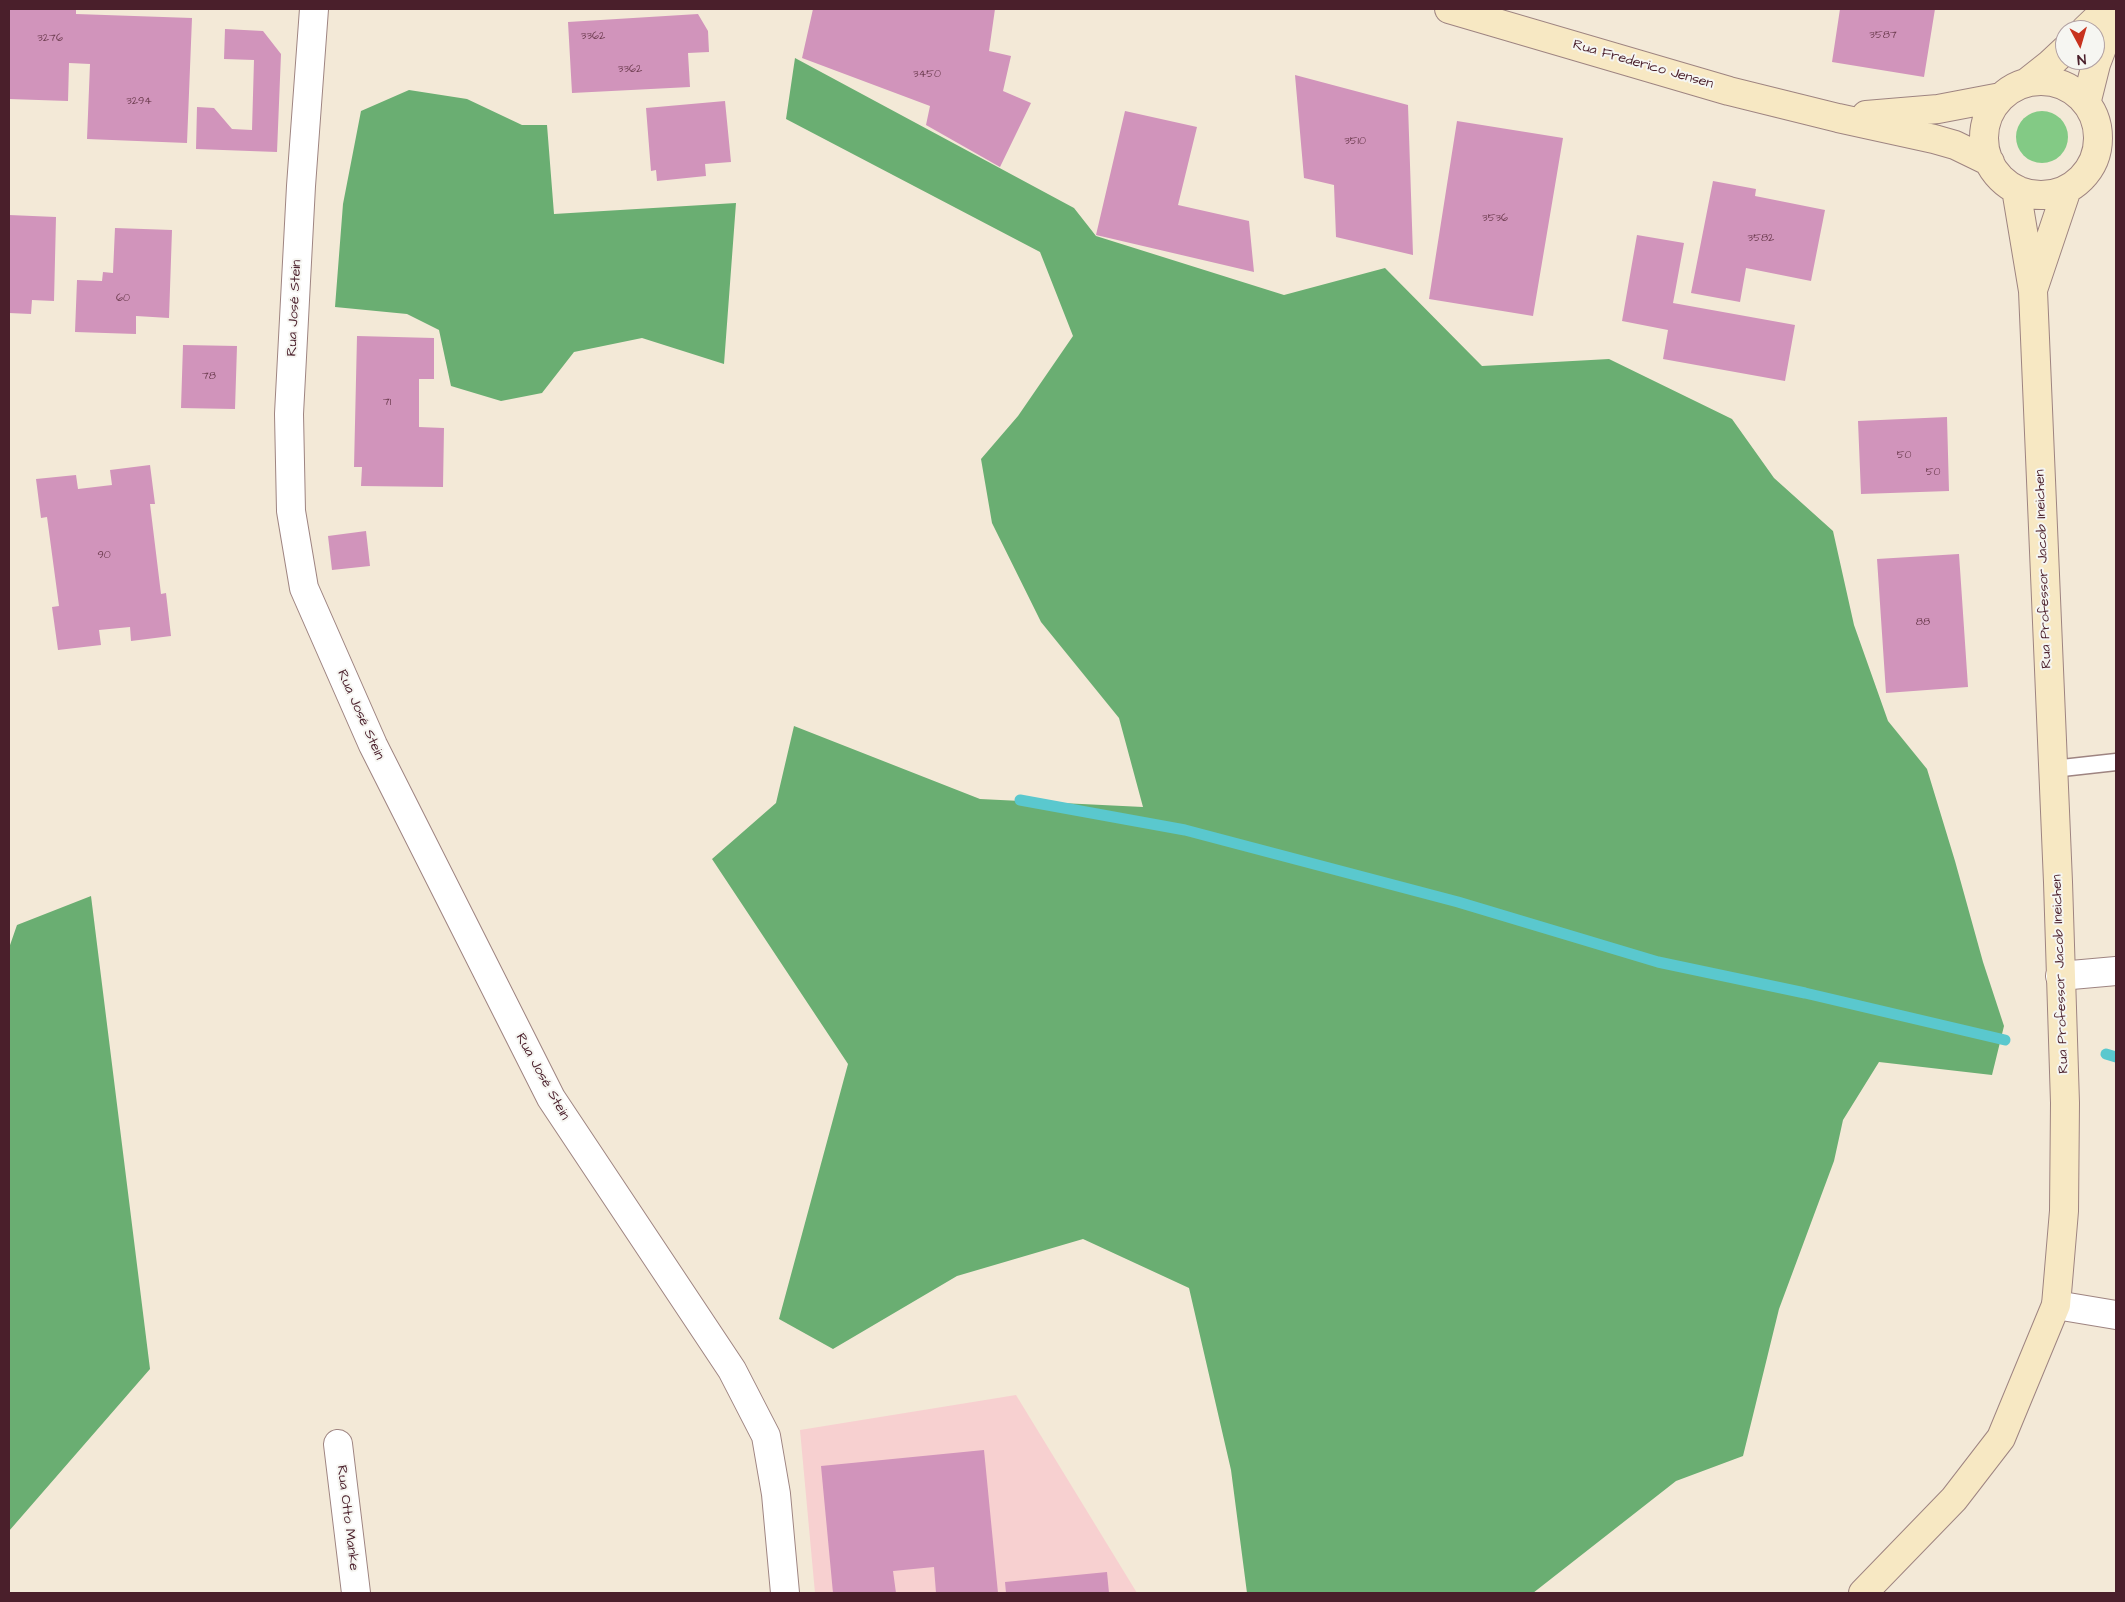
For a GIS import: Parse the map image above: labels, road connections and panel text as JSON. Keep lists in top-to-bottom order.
{
  "streets": {
    "main road": ["Rua Frederico Jensen", "Rua Professor Jacob Ineichen"],
    "street": ["Rua José Stein", "Rua Otto Manke"]
  },
  "crossings": [
    ["Rua Frederico Jensen", "Rua Professor Jacob Ineichen"]
  ],
  "house_numbers": [
    "3587",
    "3362",
    "3276",
    "3362",
    "3450",
    "3294",
    "3510",
    "3536",
    "3582",
    "60",
    "78",
    "71",
    "50",
    "50",
    "90",
    "88"
  ],
  "north": "bottom"
}
